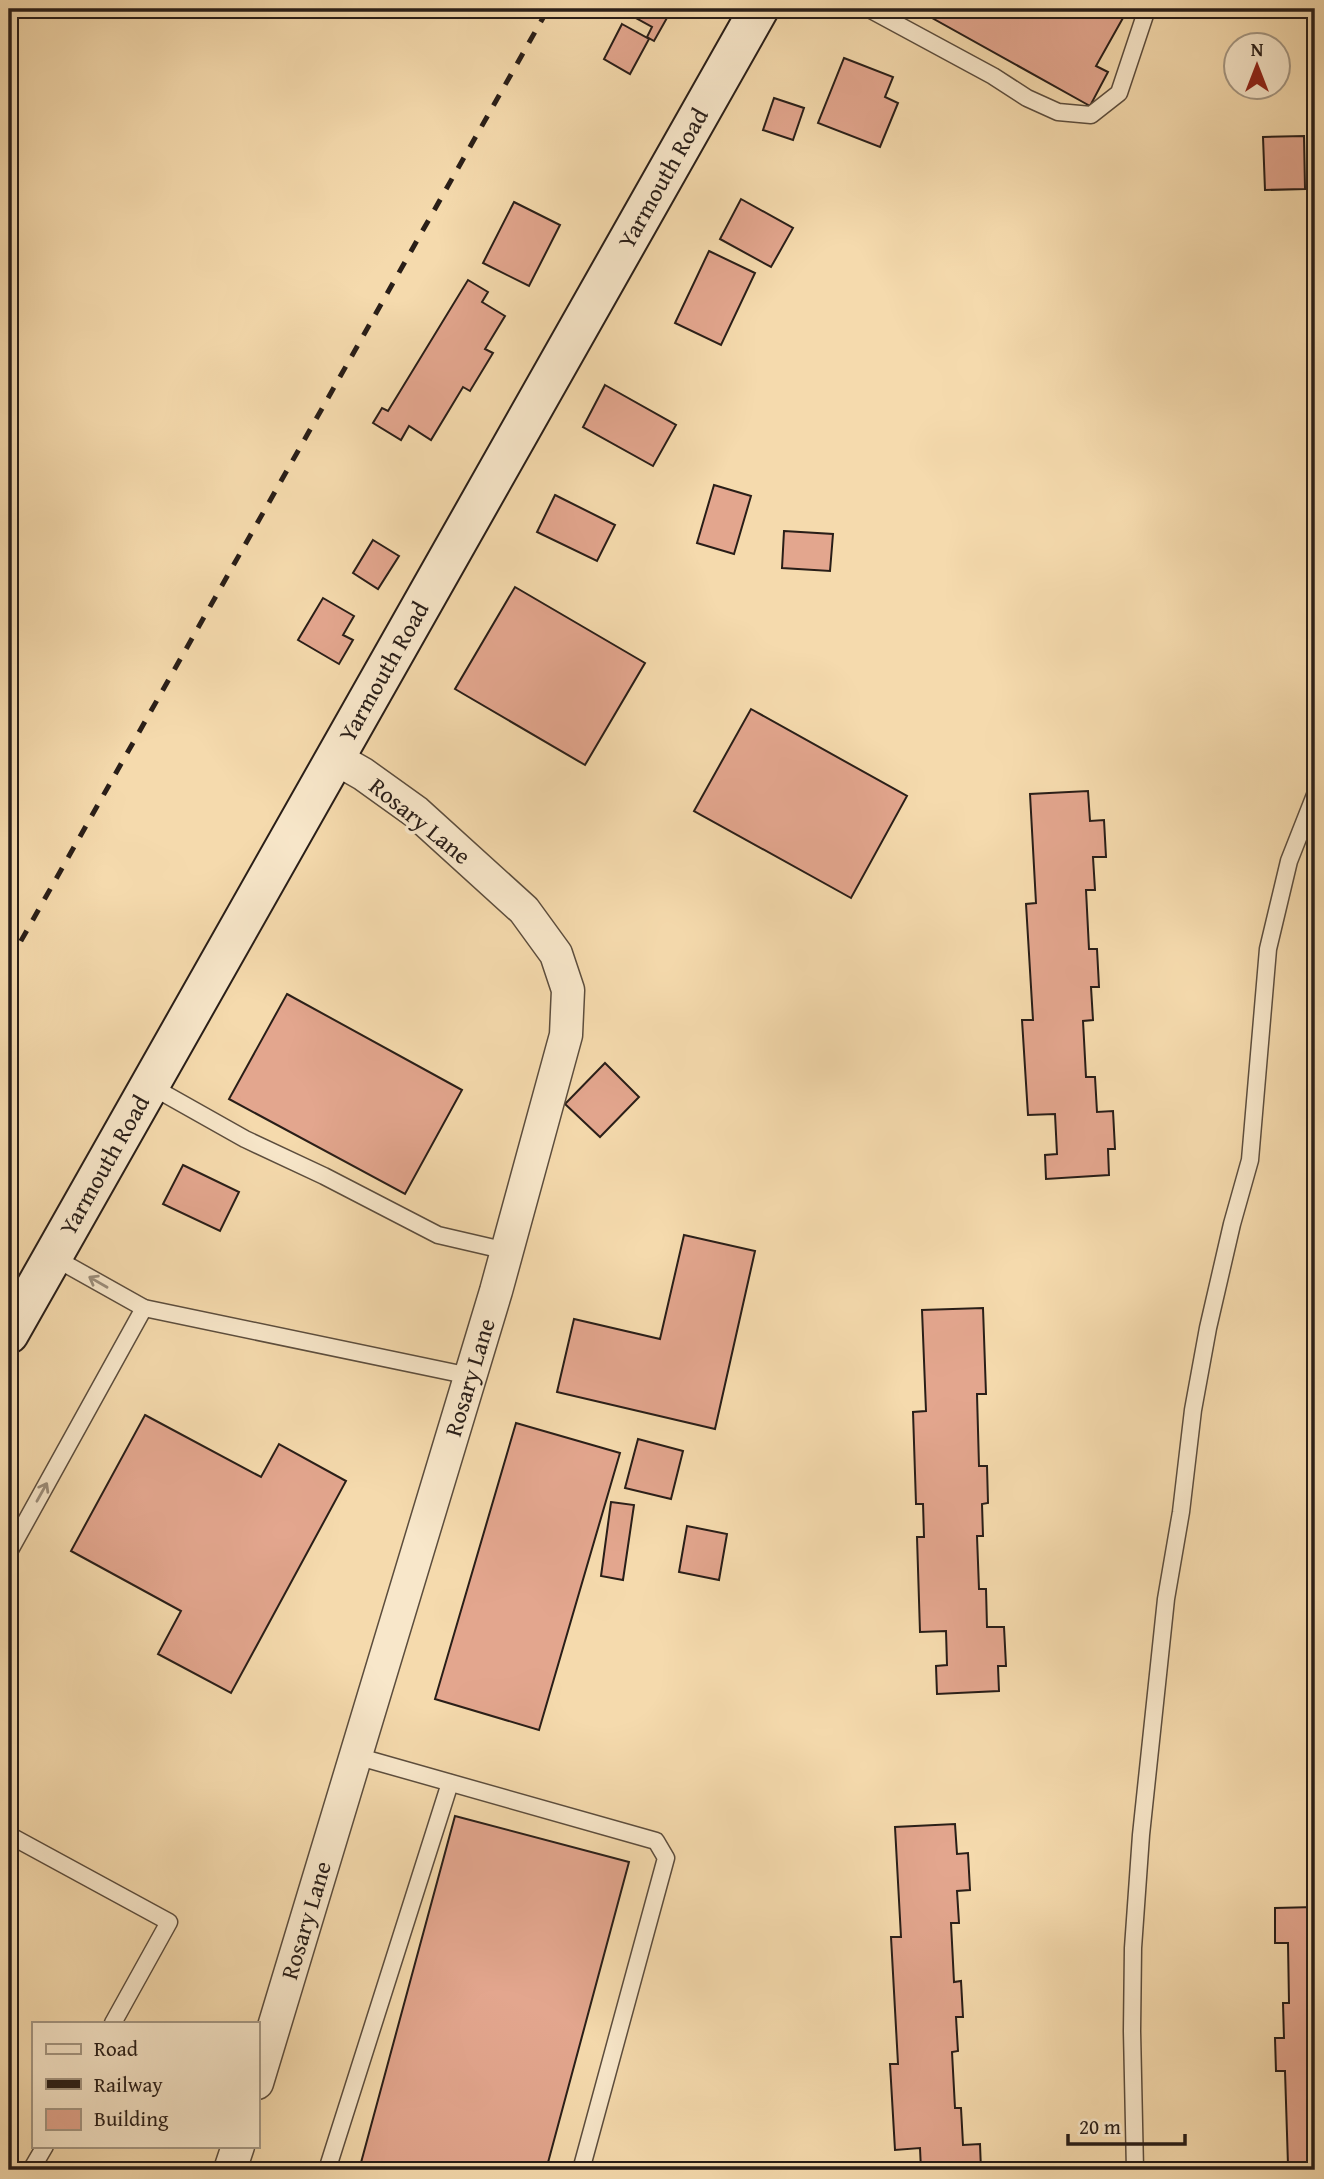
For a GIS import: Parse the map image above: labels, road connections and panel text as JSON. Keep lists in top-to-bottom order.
{
  "streets": {
    "main road": ["Yarmouth Road"],
    "street": ["Rosary Lane"]
  },
  "crossings": [
    ["Yarmouth Road", "Rosary Lane"]
  ],
  "legend": ["Road", "Railway", "Building"],
  "scale_bar": "20 m",
  "north": "top"
}
